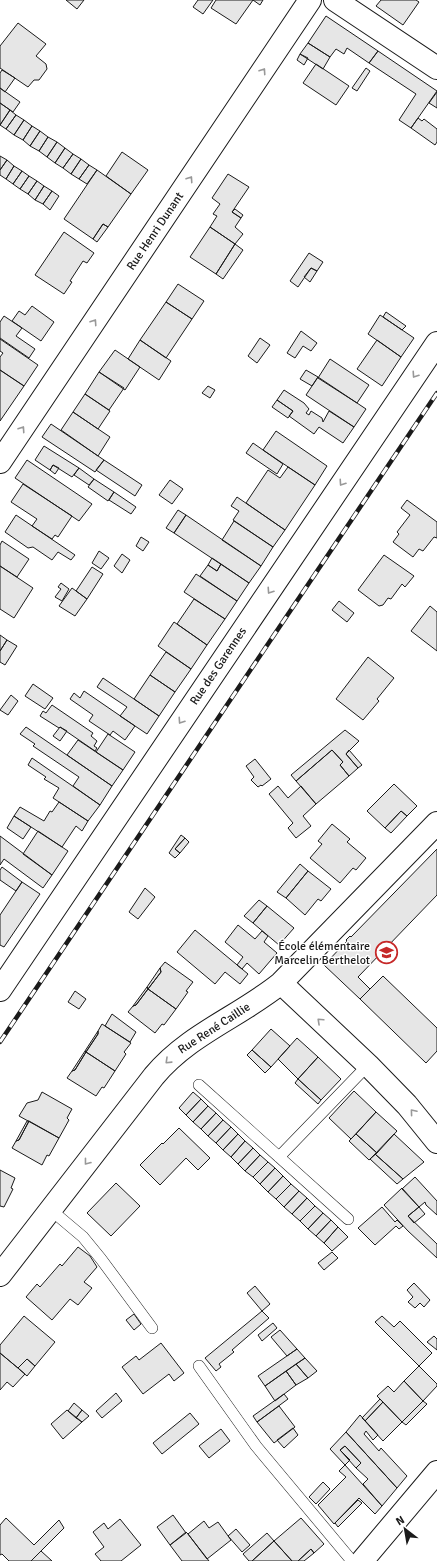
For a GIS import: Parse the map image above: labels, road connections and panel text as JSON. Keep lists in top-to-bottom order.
{
  "streets": {
    "street": ["Rue Henri Dunant", "Rue des Garennes", "Rue René Caillie"]
  },
  "one_way": ["Rue Henri Dunant", "Rue des Garennes", "Rue René Caillie"],
  "places": {
    "school or university": ["École élémentaire Marcelin Berthelot"]
  },
  "north": "top left"
}
